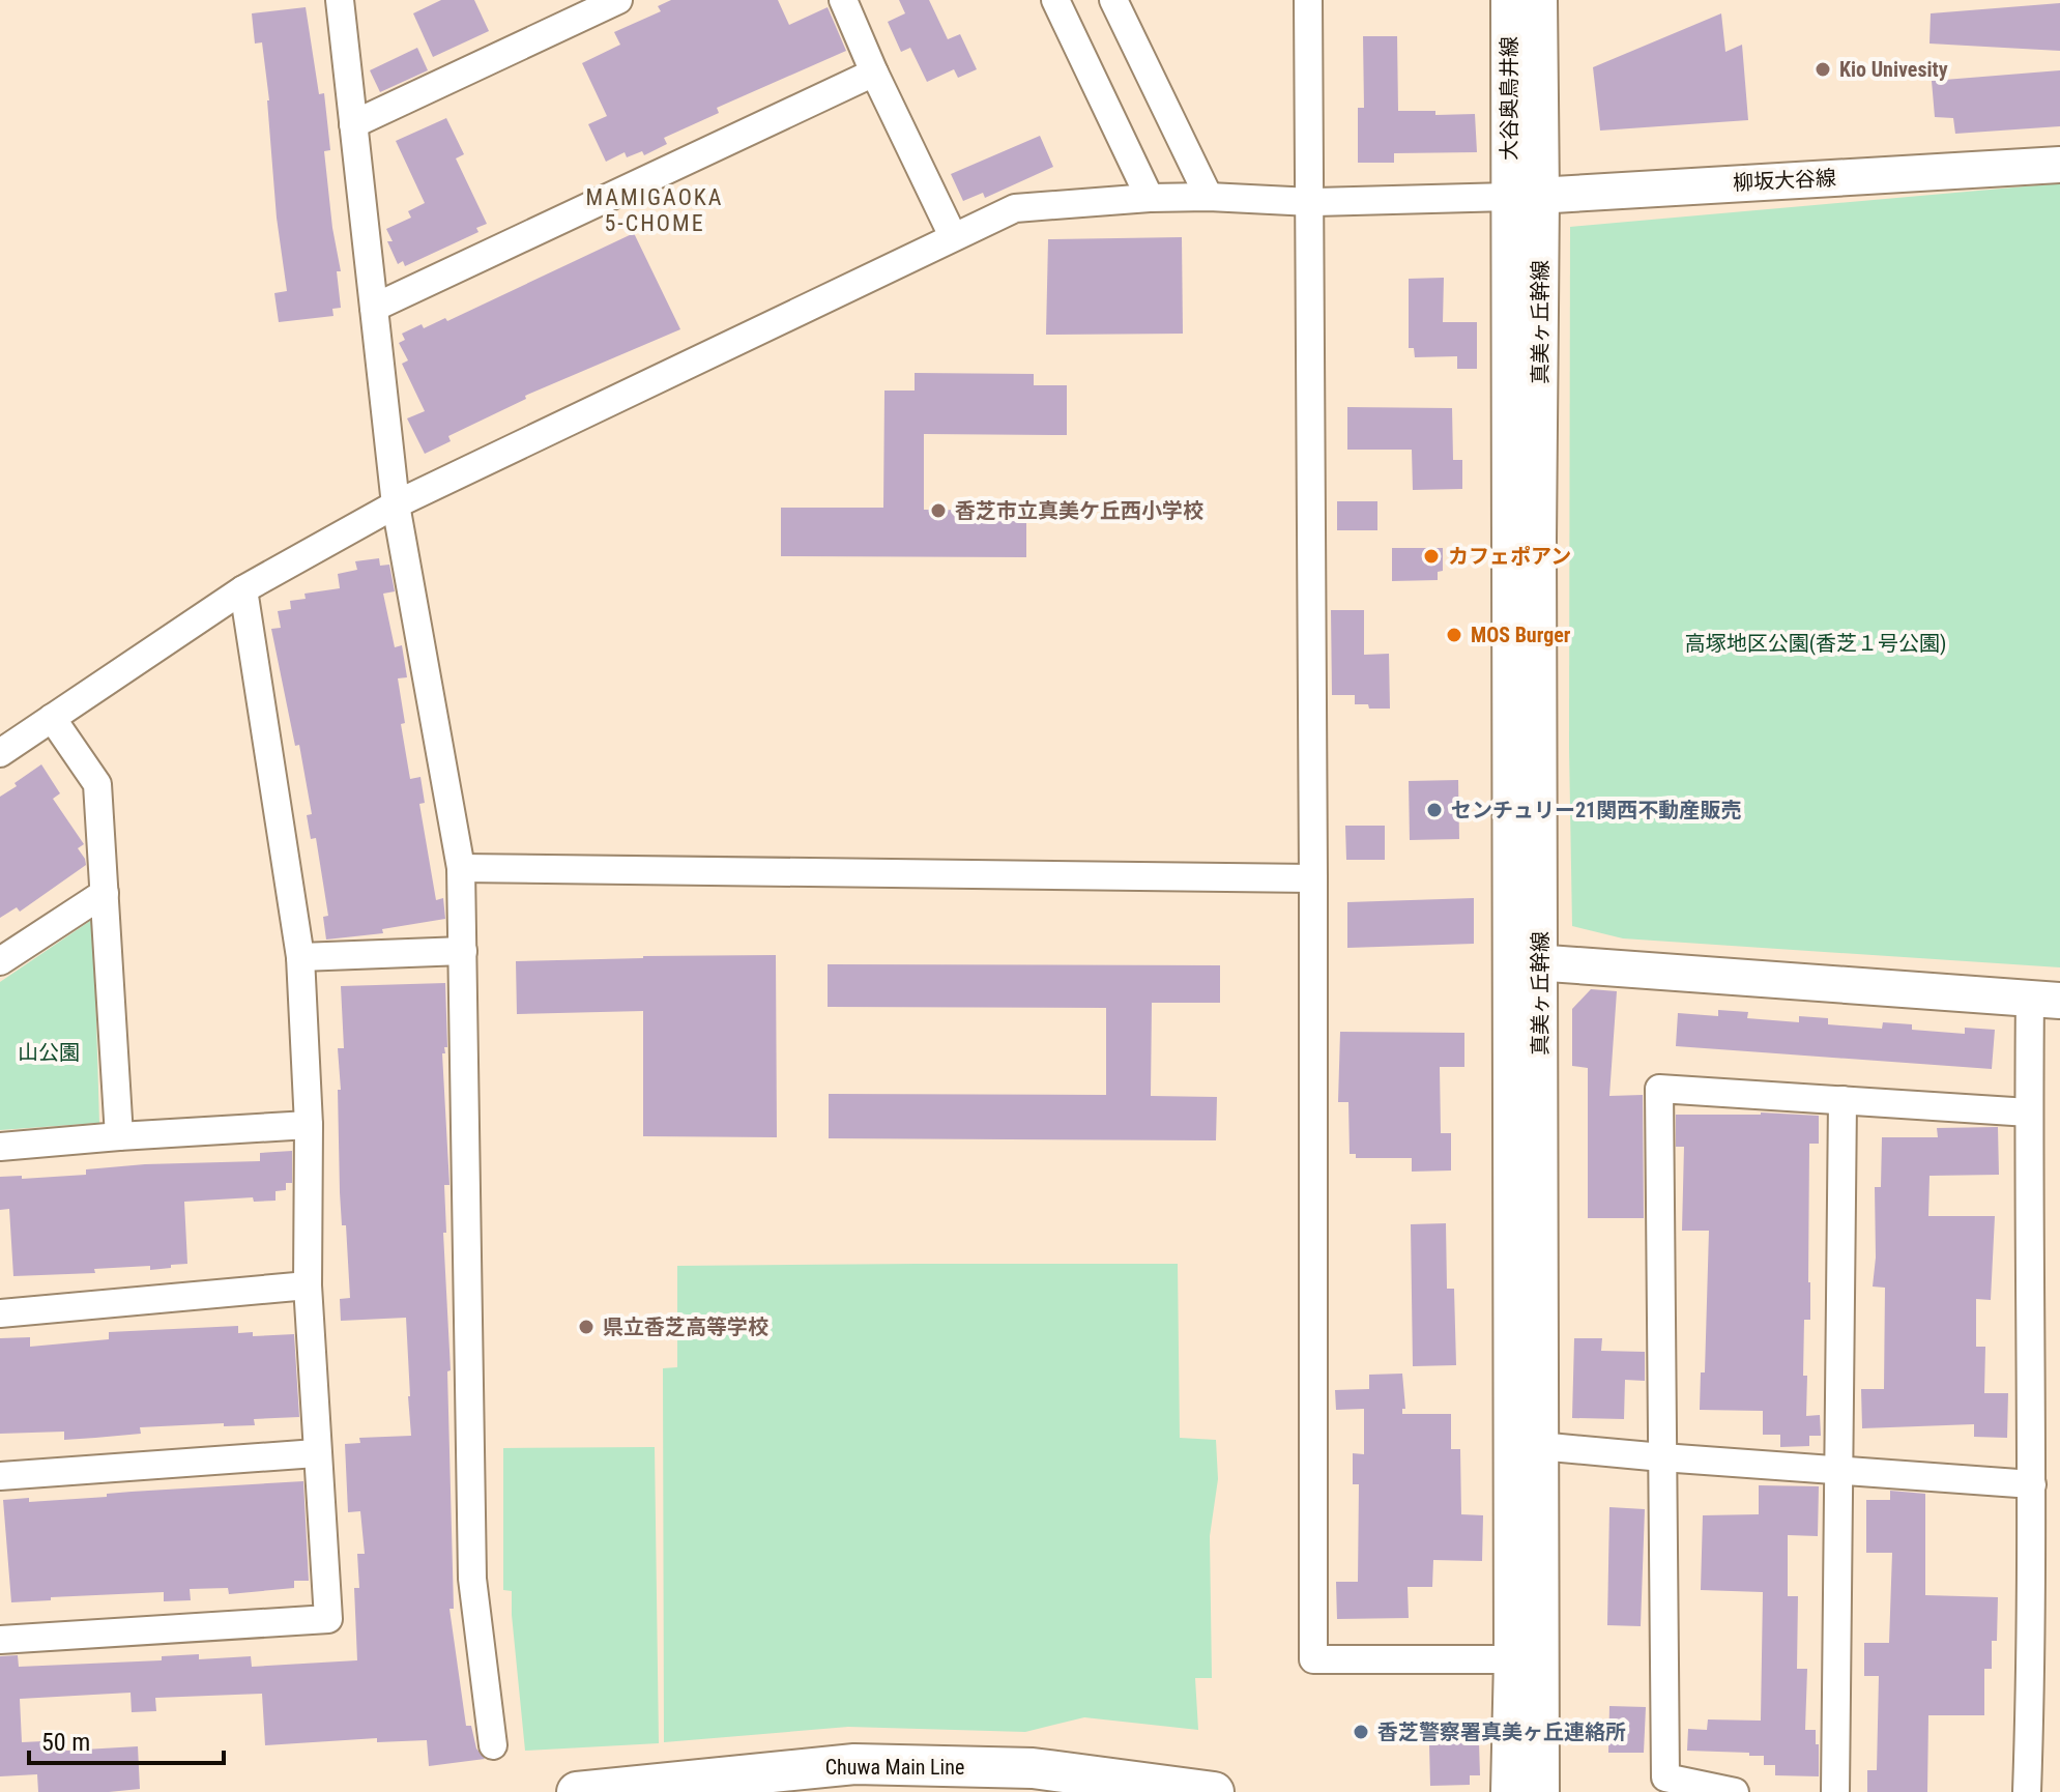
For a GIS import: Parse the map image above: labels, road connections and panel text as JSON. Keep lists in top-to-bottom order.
{
  "streets": {
    "main road": ["Chuwa Main Line"],
    "street": ["大谷奥鳥井線", "柳坂大谷線", "真美ヶ丘幹線"]
  },
  "crossings": [
    ["大谷奥鳥井線", "柳坂大谷線"],
    ["大谷奥鳥井線", "真美ヶ丘幹線"],
    ["柳坂大谷線", "真美ヶ丘幹線"]
  ],
  "districts": ["MAMIGAOKA 5-CHOME"],
  "parks": ["高塚地区公園(香芝１号公園)", "山公園"],
  "places": [
    "Kio Univesity",
    "香芝市立真美ケ丘西小学校",
    "カフェポアン",
    "MOS Burger",
    "センチュリー21関西不動産販売",
    "県立香芝高等学校",
    "香芝警察署真美ヶ丘連絡所"
  ],
  "scale_bar": "50 m"
}
